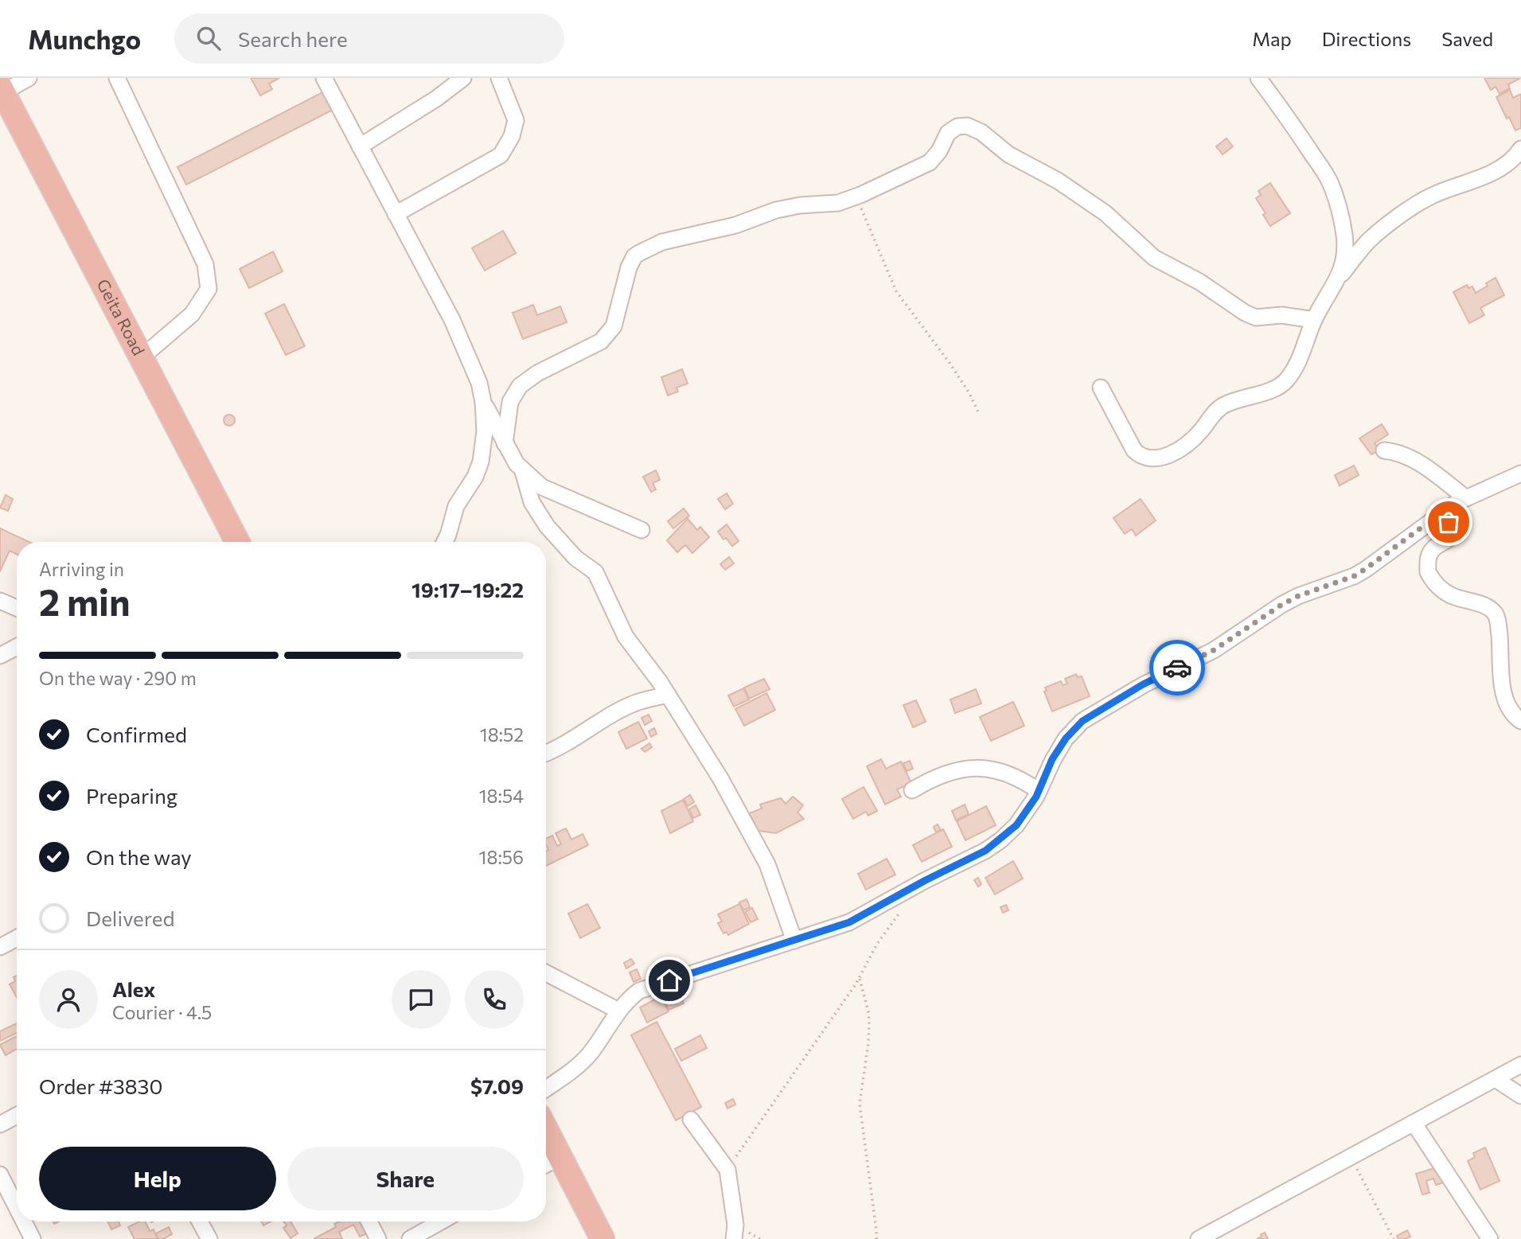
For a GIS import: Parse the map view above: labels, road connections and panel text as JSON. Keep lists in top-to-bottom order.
{
  "streets": {
    "highway": ["Geita Road"]
  },
  "page": {
    "header": "Munchgo",
    "search": "Search here",
    "nav": ["Map", "Directions", "Saved"],
    "heading": ["2 min", "Arriving in", "19:17–19:22"],
    "panel": [
      "Alex",
      "Courier · 4.5",
      "Order #3830",
      "$7.09"
    ],
    "bar": "On the way · 290 m",
    "list": [
      ["Confirmed", "18:52"],
      ["Preparing", "18:54"],
      ["On the way", "18:56"],
      "Delivered"
    ],
    "buttons": ["Help", "Share"]
  }
}
